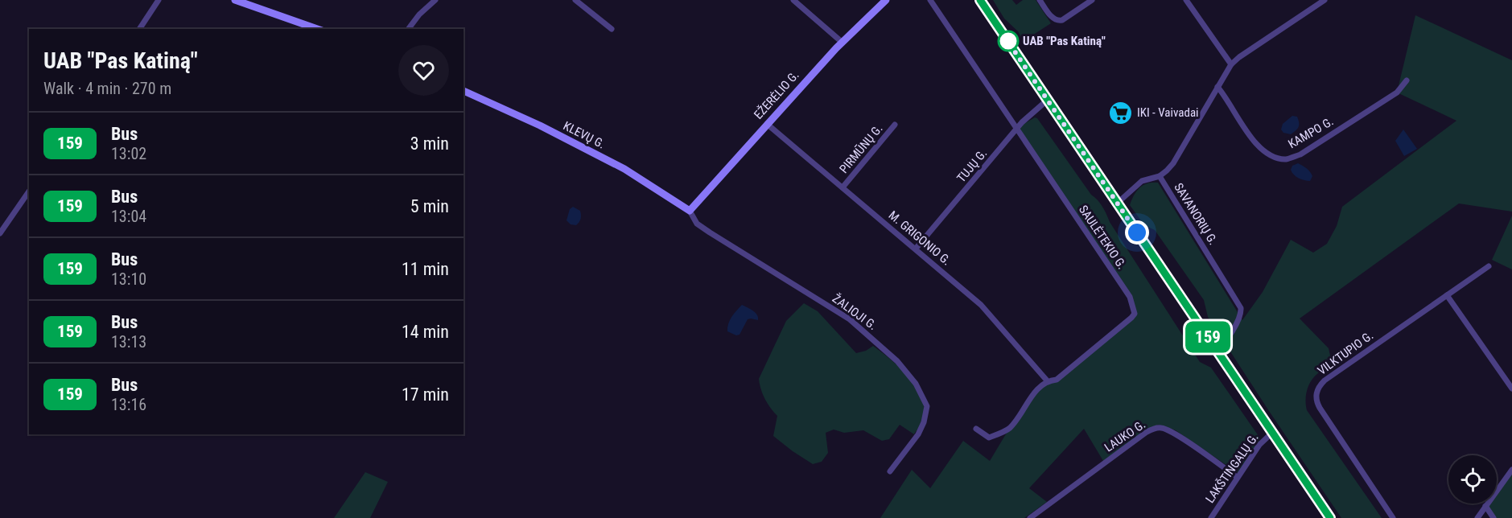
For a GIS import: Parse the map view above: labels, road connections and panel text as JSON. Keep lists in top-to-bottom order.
{
  "streets": {
    "main road": ["EŽERĖLIO G.", "KLEVŲ G."],
    "street": [
      "KAMPO G.",
      "PIRMŪNŲ G.",
      "TUJŲ G.",
      "SAVANORIŲ G.",
      "SAULĖTEKIO G.",
      "M. GRIGONIO G.",
      "ŽALIOJI G.",
      "VILKTUPIO G.",
      "LAUKO G.",
      "LAKŠTINGALŲ G."
    ]
  },
  "crossings": [
    ["EŽERĖLIO G.", "KLEVŲ G."],
    ["EŽERĖLIO G.", "M. GRIGONIO G."],
    ["EŽERĖLIO G.", "ŽALIOJI G."],
    ["KAMPO G.", "SAVANORIŲ G."],
    ["KLEVŲ G.", "ŽALIOJI G."],
    ["PIRMŪNŲ G.", "M. GRIGONIO G."],
    ["TUJŲ G.", "SAULĖTEKIO G."],
    ["TUJŲ G.", "M. GRIGONIO G."],
    ["SAULĖTEKIO G.", "M. GRIGONIO G."],
    ["LAUKO G.", "LAKŠTINGALŲ G."]
  ],
  "places": {
    "other": ["UAB \"Pas Katiną\""],
    "supermarket": ["IKI - Vaivadai"]
  },
  "lines": ["bus line 159"],
  "page": {
    "on_map": "159",
    "heading": ["UAB \"Pas Katiną\"", "Walk · 4 min · 270 m"],
    "list": [
      {
        "mark": "159",
        "name": "Bus",
        "note": "13:02",
        "value": "3 min"
      },
      {
        "mark": "159",
        "name": "Bus",
        "note": "13:04",
        "value": "5 min"
      },
      {
        "mark": "159",
        "name": "Bus",
        "note": "13:10",
        "value": "11 min"
      },
      {
        "mark": "159",
        "name": "Bus",
        "note": "13:13",
        "value": "14 min"
      },
      {
        "mark": "159",
        "name": "Bus",
        "note": "13:16",
        "value": "17 min"
      }
    ]
  }
}
